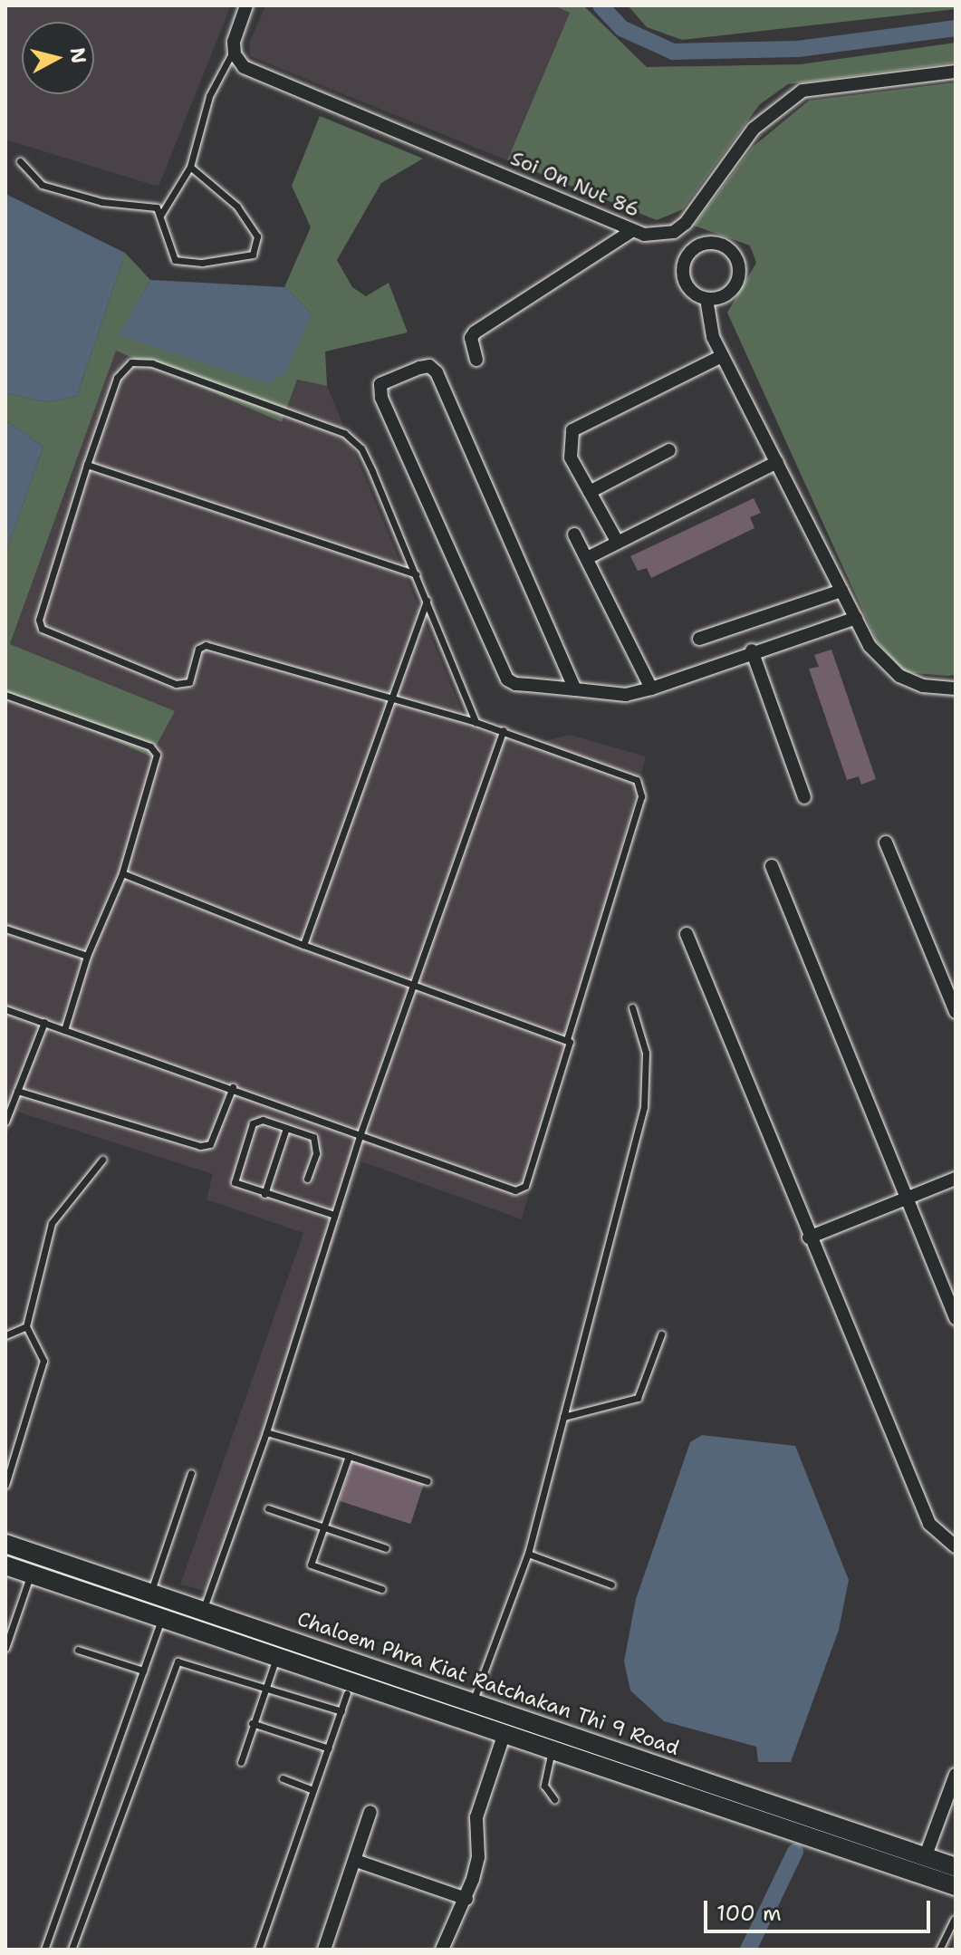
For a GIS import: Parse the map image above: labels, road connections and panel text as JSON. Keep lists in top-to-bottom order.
{
  "streets": {
    "main road": ["Chaloem Phra Kiat Ratchakan Thi 9 Road"],
    "street": ["Soi On Nut 86"]
  },
  "scale_bar": "100 m",
  "north": "right"
}
